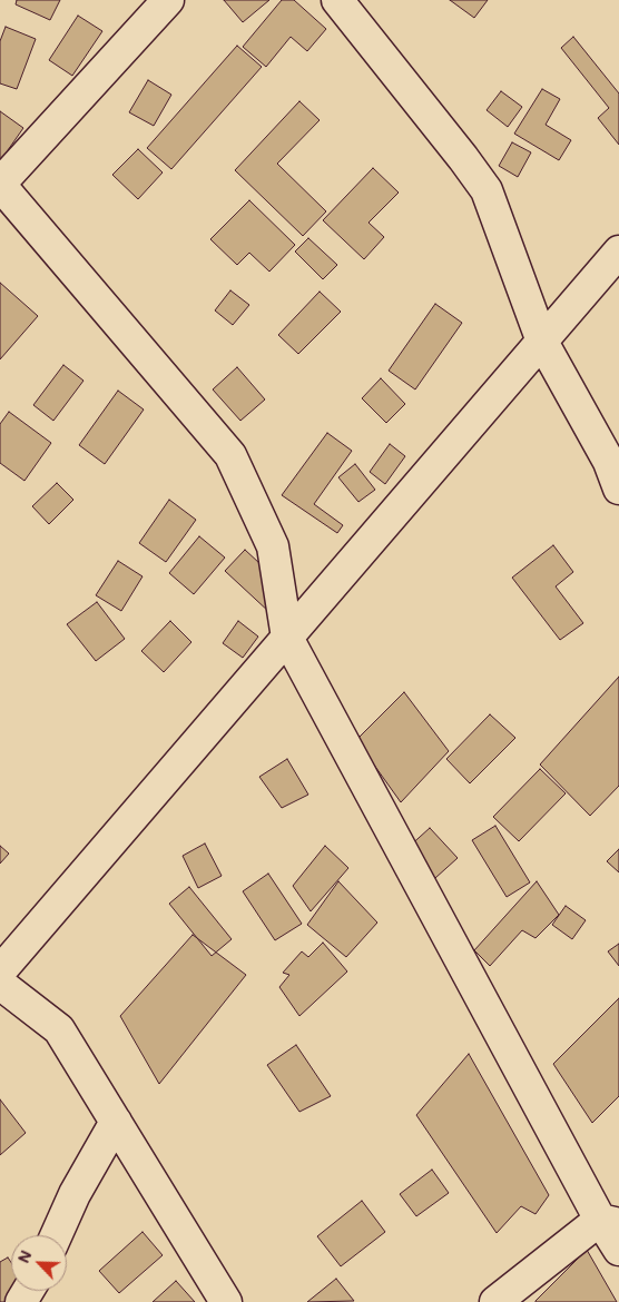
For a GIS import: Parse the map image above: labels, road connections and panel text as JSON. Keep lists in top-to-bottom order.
{
  "north": "top left"
}
